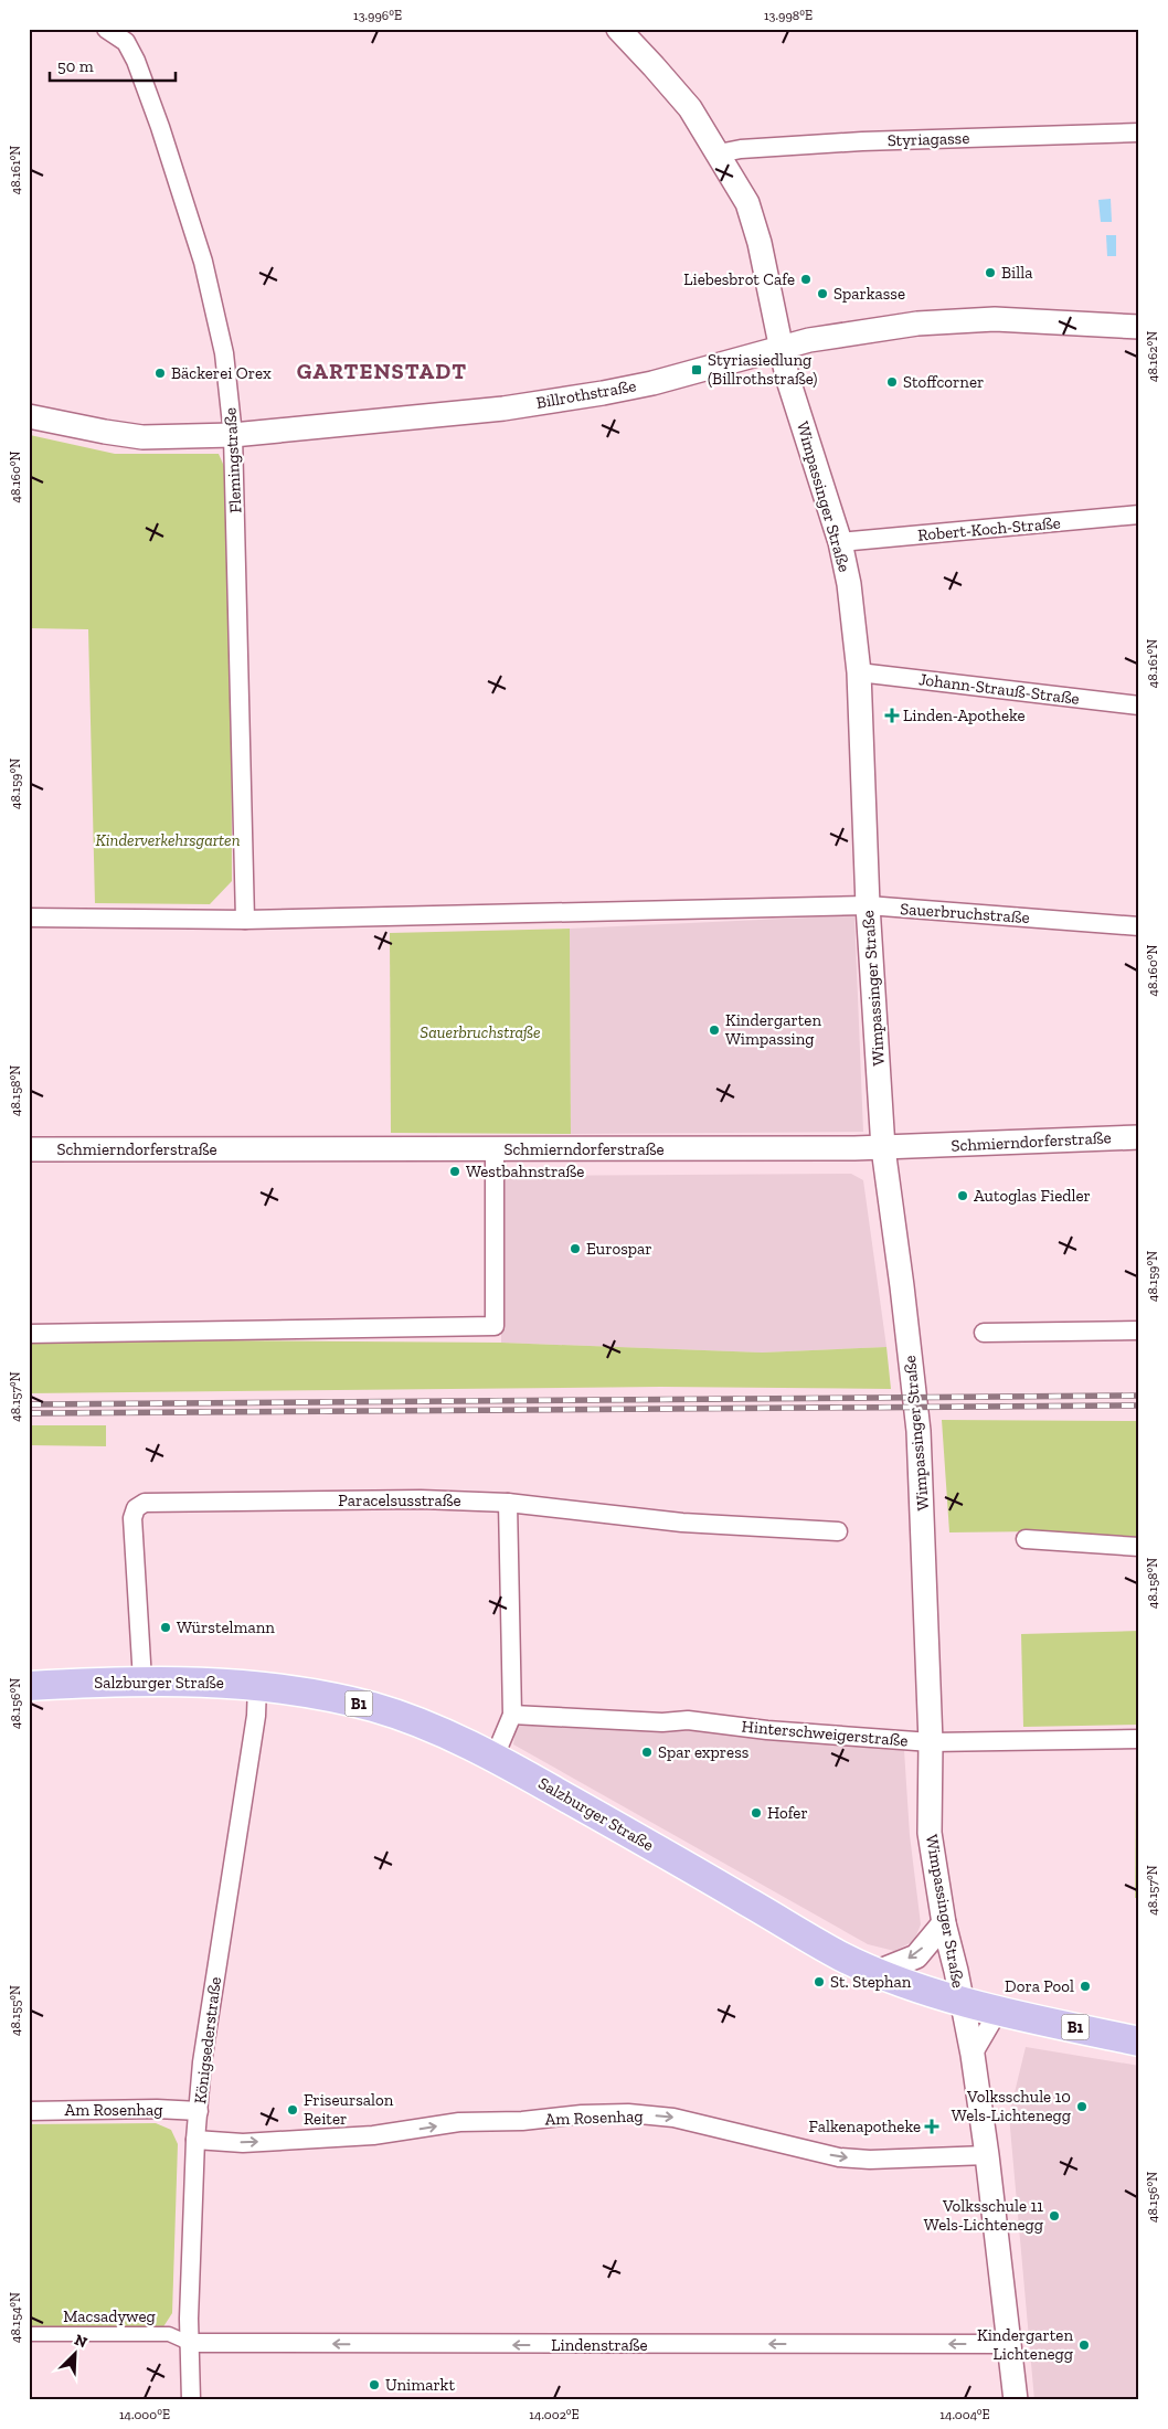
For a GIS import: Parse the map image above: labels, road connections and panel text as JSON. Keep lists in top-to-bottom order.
{
  "streets": {
    "main road": ["Salzburger Straße", "B1"],
    "street": [
      "Styriagasse",
      "Billrothstraße",
      "Flemingstraße",
      "Wimpassinger Straße",
      "Robert-Koch-Straße",
      "Johann-Strauß-Straße",
      "Sauerbruchstraße",
      "Schmierndorferstraße",
      "Paracelsusstraße",
      "Hinterschweigerstraße",
      "Königsederstraße",
      "Am Rosenhag",
      "Macsadyweg",
      "Lindenstraße"
    ]
  },
  "crossings": [
    ["Styriagasse", "Wimpassinger Straße"],
    ["Billrothstraße", "Flemingstraße"],
    ["Billrothstraße", "Wimpassinger Straße"],
    ["Flemingstraße", "Sauerbruchstraße"],
    ["Wimpassinger Straße", "Robert-Koch-Straße"],
    ["Wimpassinger Straße", "Johann-Strauß-Straße"],
    ["Wimpassinger Straße", "Sauerbruchstraße"],
    ["Wimpassinger Straße", "Schmierndorferstraße"],
    ["Wimpassinger Straße", "Salzburger Straße"],
    ["Wimpassinger Straße", "Hinterschweigerstraße"],
    ["Wimpassinger Straße", "Am Rosenhag"],
    ["Wimpassinger Straße", "Lindenstraße"],
    ["Paracelsusstraße", "Salzburger Straße"],
    ["Salzburger Straße", "Königsederstraße"],
    ["Königsederstraße", "Am Rosenhag"],
    ["Königsederstraße", "Macsadyweg"],
    ["Königsederstraße", "Lindenstraße"],
    ["Macsadyweg", "Lindenstraße"]
  ],
  "one_way": ["Am Rosenhag", "Lindenstraße"],
  "districts": ["GARTENSTADT"],
  "parks": ["Kinderverkehrsgarten", "Sauerbruchstraße"],
  "places": {
    "other": [
      "Billa",
      "Liebesbrot Cafe",
      "Sparkasse",
      "Bäckerei Orex",
      "Stoffcorner",
      "Kindergarten Wimpassing",
      "Westbahnstraße",
      "Autoglas Fiedler",
      "Eurospar",
      "Würstelmann",
      "Spar express",
      "Hofer",
      "St. Stephan",
      "Dora Pool",
      "Volksschule 10 Wels-Lichtenegg",
      "Friseursalon Reiter",
      "Volksschule 11 Wels-Lichtenegg",
      "Kindergarten Lichtenegg",
      "Unimarkt"
    ],
    "transit": ["Styriasiedlung (Billrothstraße)"],
    "health": ["Linden-Apotheke", "Falkenapotheke"]
  },
  "scale_bar": "50 m",
  "north": "top right",
  "coordinates": [
    "13.996°E",
    "13.998°E",
    "48.161°N",
    "48.162°N",
    "48.160°N",
    "48.159°N",
    "48.158°N",
    "48.157°N",
    "48.156°N",
    "48.155°N",
    "48.154°N",
    "14.000°E",
    "14.002°E",
    "14.004°E"
  ]
}
